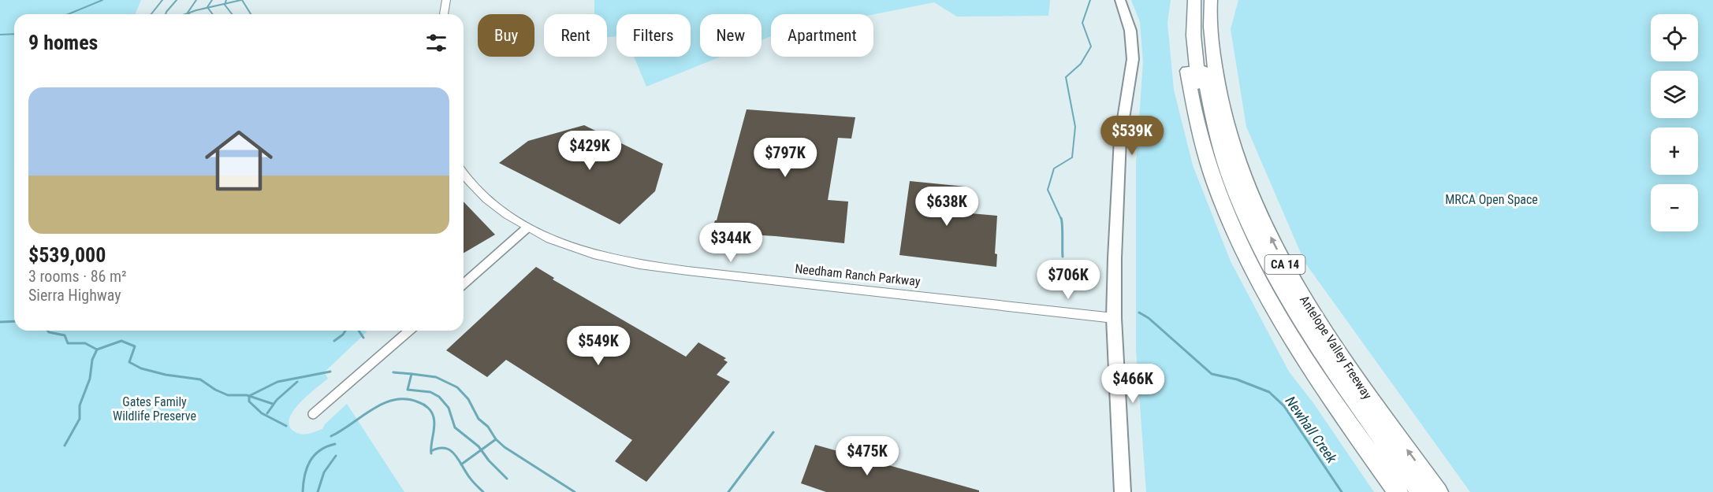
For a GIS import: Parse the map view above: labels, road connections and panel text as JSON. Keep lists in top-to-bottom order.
{
  "streets": {
    "highway": ["CA 14", "Antelope Valley Freeway"],
    "street": ["Needham Ranch Parkway"]
  },
  "water": ["Newhall Creek"],
  "parks": ["MRCA Open Space", "Gates Family Wildlife Preserve"],
  "page": {
    "map_buttons": ["+", "−"],
    "chip": [
      "Buy",
      "Rent",
      "Filters",
      "New",
      "Apartment"
    ],
    "heading": "9 homes",
    "list": [
      {
        "name": "$539,000",
        "note": "3 rooms · 86 m² · Sierra Highway"
      }
    ],
    "price": [
      "$539K",
      "$429K",
      "$797K",
      "$638K",
      "$344K",
      "$706K",
      "$549K",
      "$466K",
      "$475K"
    ]
  }
}
